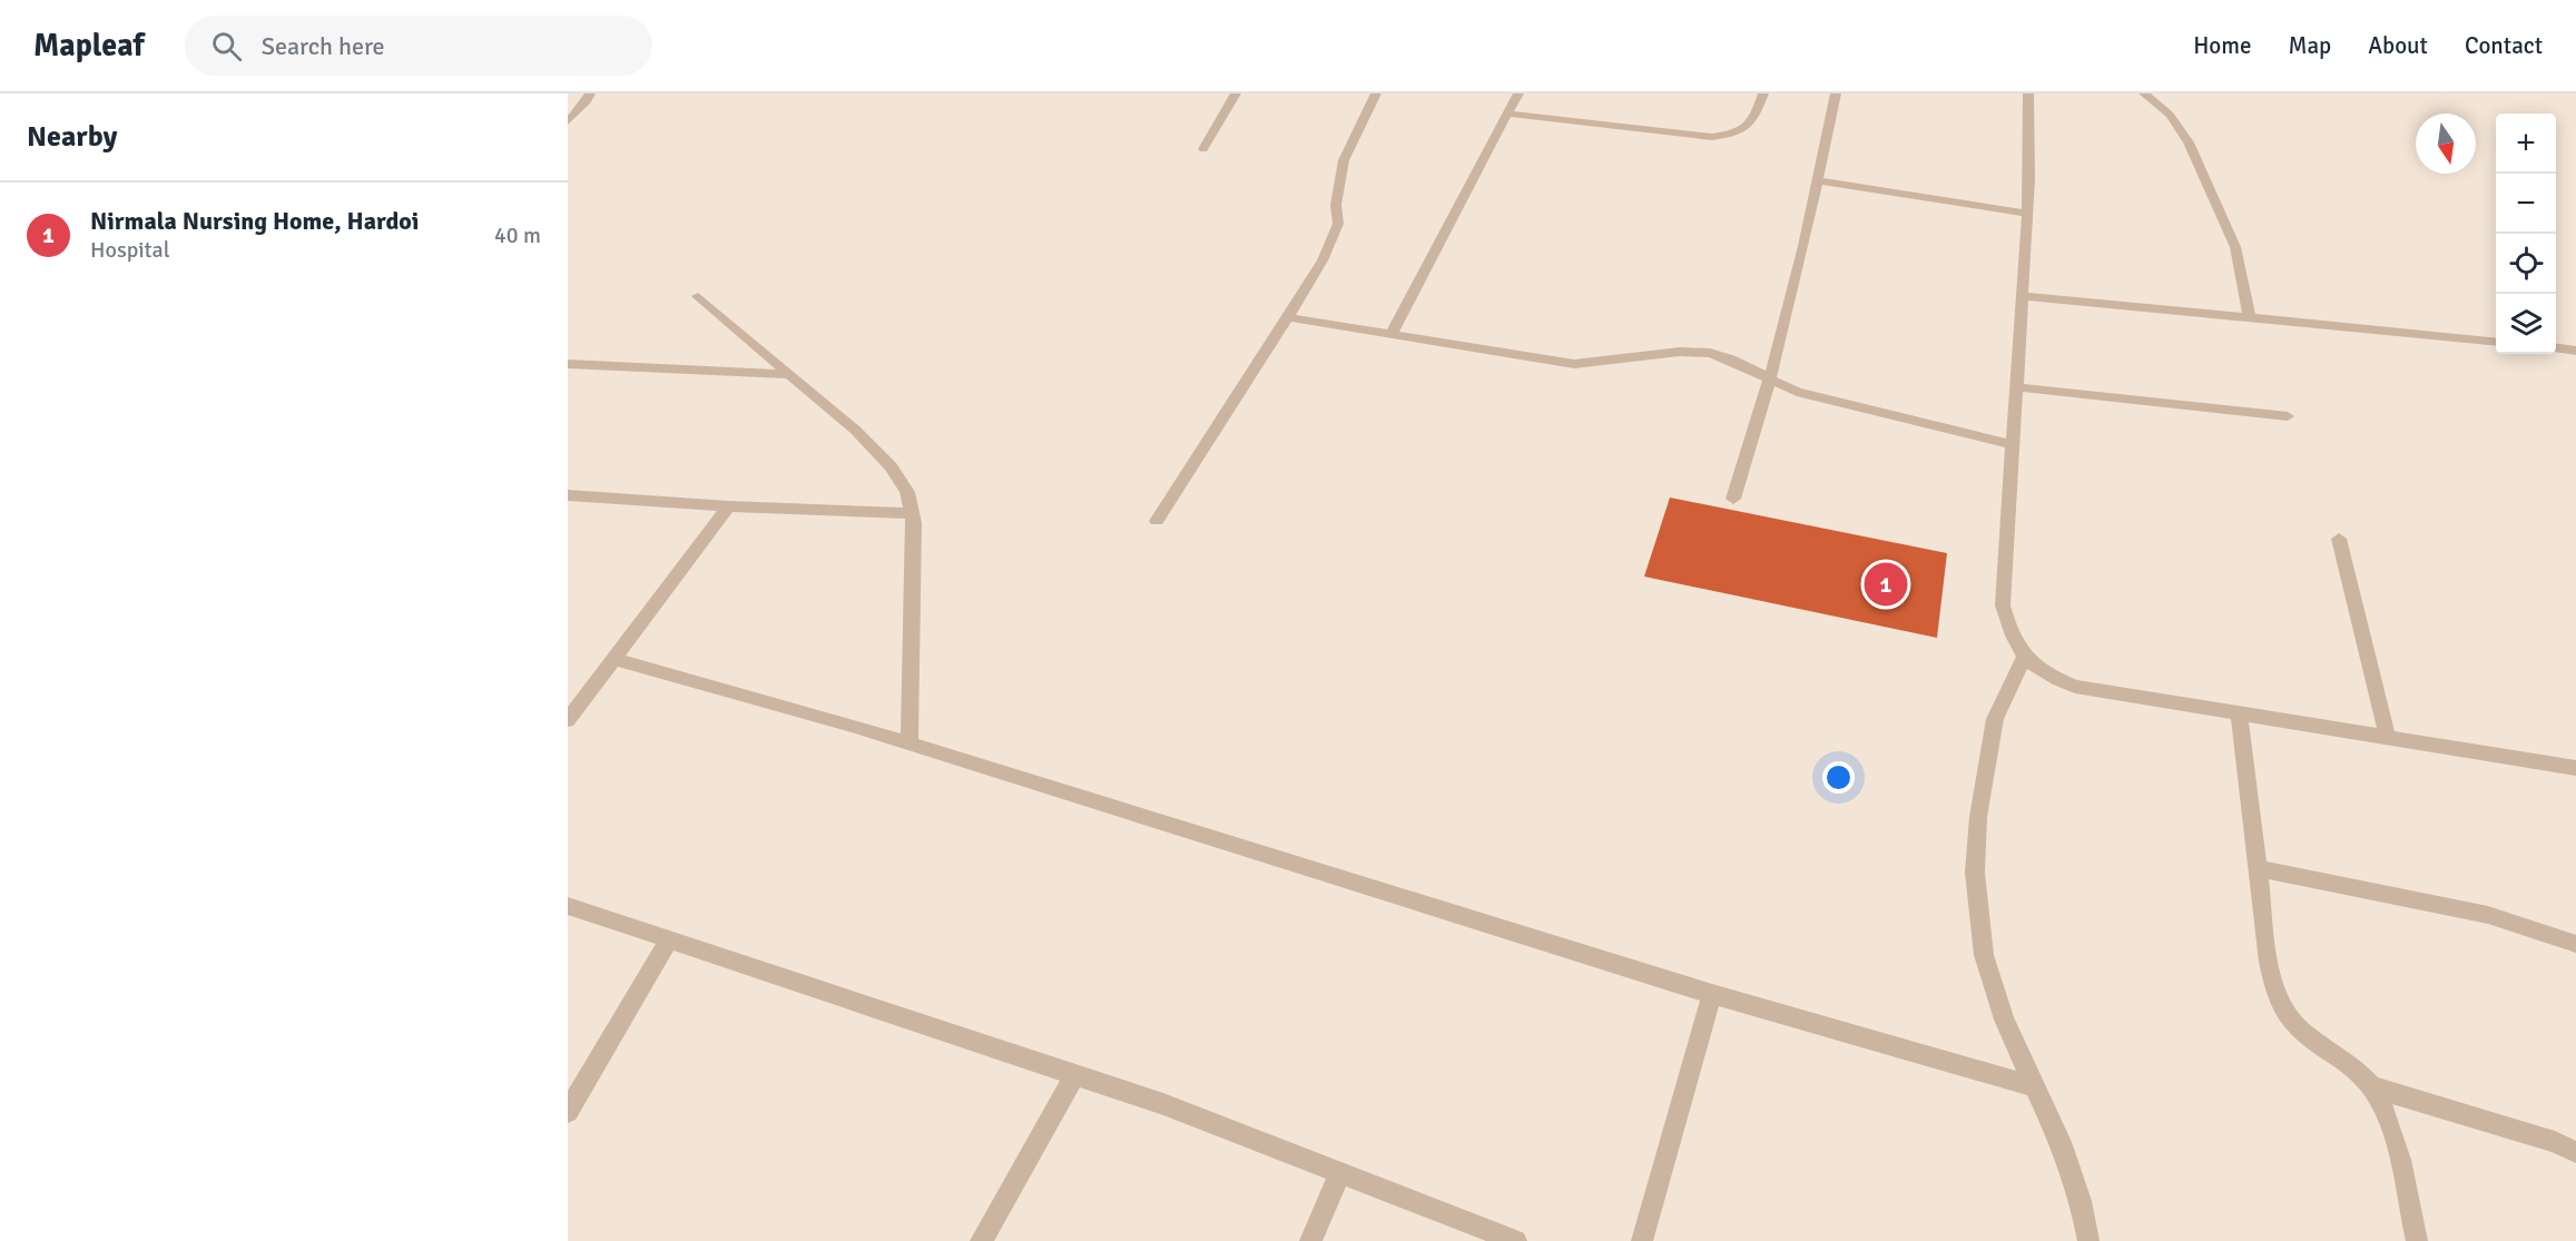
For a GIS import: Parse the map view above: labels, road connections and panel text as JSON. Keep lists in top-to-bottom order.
{
  "north": "bottom",
  "page": {
    "header": "Mapleaf",
    "search": "Search here",
    "nav": [
      "Home",
      "Map",
      "About",
      "Contact"
    ],
    "heading": "Nearby",
    "map_buttons": ["+", "−"],
    "list": [
      {
        "mark": "1",
        "name": "Nirmala Nursing Home, Hardoi",
        "note": "Hospital",
        "value": "40 m"
      }
    ],
    "pins": "1"
  }
}
